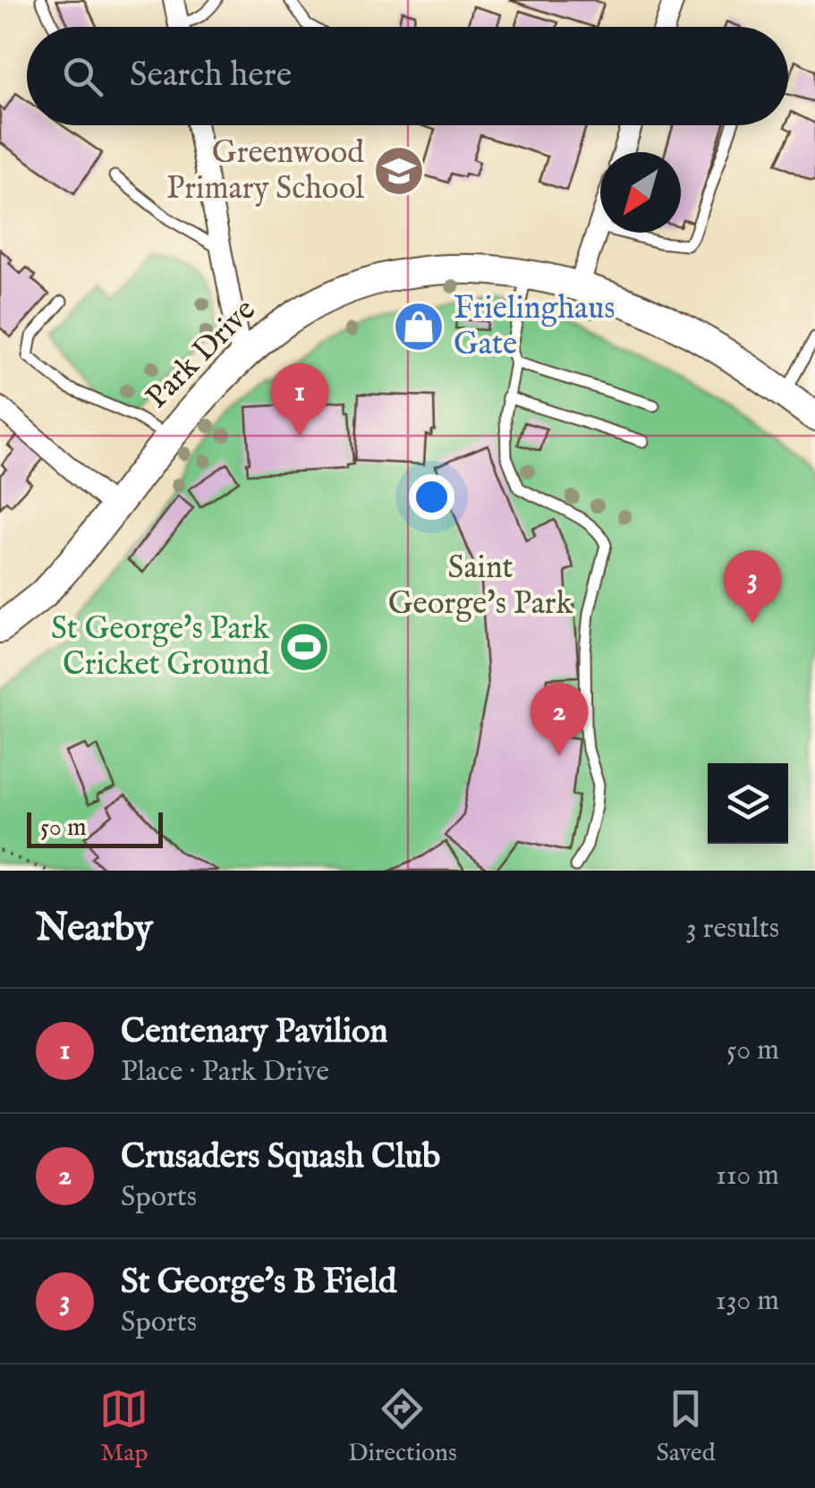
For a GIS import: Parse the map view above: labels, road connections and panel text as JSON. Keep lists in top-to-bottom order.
{
  "streets": {
    "street": ["Park Drive"]
  },
  "parks": ["Saint George's Park"],
  "places": {
    "school or university": ["Greenwood Primary School"],
    "shop": ["Frielinghaus Gate"],
    "sports": ["St George's Park Cricket Ground"]
  },
  "scale_bar": "50 m",
  "north": "bottom left",
  "page": {
    "search": "Search here",
    "pins": ["1", "3", "2"],
    "scale": "50 m",
    "heading": ["Nearby", "3 results"],
    "list": [
      {
        "mark": "1",
        "name": "Centenary Pavilion",
        "note": "Place · Park Drive",
        "value": "50 m"
      },
      {
        "mark": "2",
        "name": "Crusaders Squash Club",
        "note": "Sports",
        "value": "110 m"
      },
      {
        "mark": "3",
        "name": "St George's B Field",
        "note": "Sports",
        "value": "130 m"
      }
    ],
    "nav": ["Map", "Directions", "Saved"]
  }
}
